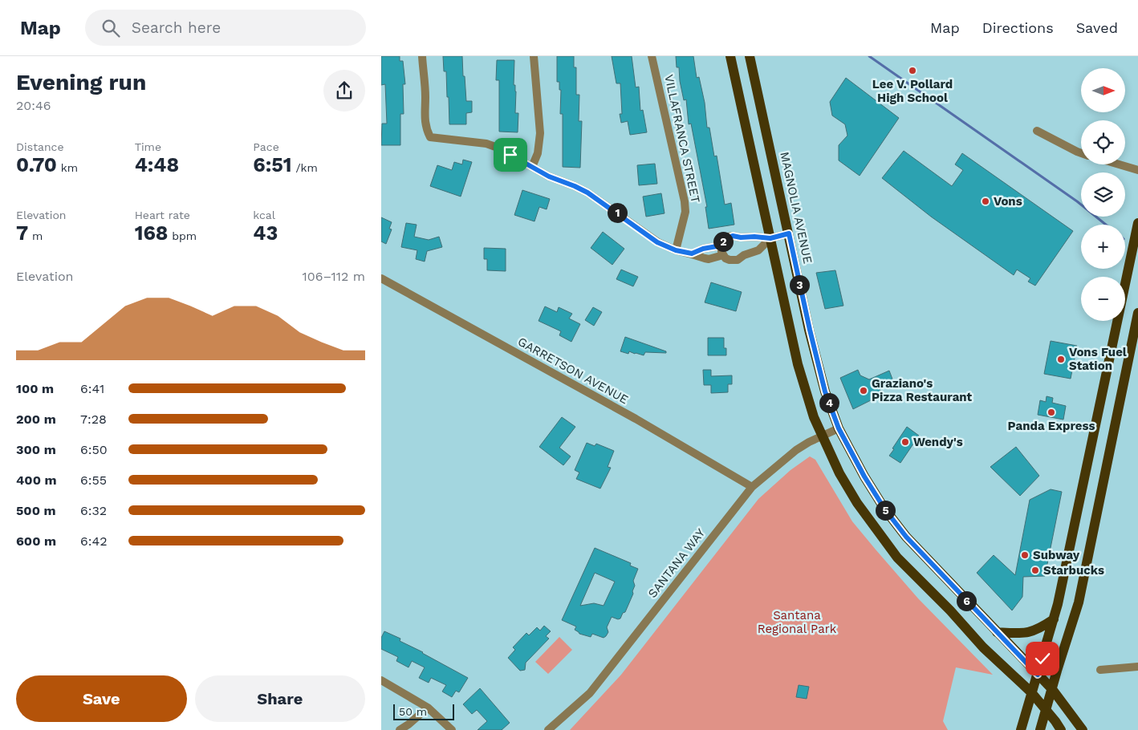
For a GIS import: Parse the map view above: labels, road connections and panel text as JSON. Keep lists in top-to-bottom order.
{
  "streets": {
    "main road": ["MAGNOLIA AVENUE"],
    "street": ["VILLAFRANCA STREET", "GARRETSON AVENUE", "SANTANA WAY"]
  },
  "crossings": [
    ["MAGNOLIA AVENUE", "SANTANA WAY"],
    ["GARRETSON AVENUE", "SANTANA WAY"]
  ],
  "parks": ["Santana Regional Park"],
  "places": [
    "Lee V. Pollard High School",
    "Vons",
    "Vons Fuel Station",
    "Graziano's Pizza Restaurant",
    "Panda Express",
    "Wendy's",
    "Subway",
    "Starbucks"
  ],
  "scale_bar": "50 m",
  "north": "right",
  "page": {
    "header": "Map",
    "search": "Search here",
    "nav": ["Map", "Directions", "Saved"],
    "heading": ["Evening run", "20:46"],
    "map_buttons": ["+", "−"],
    "stats": [
      ["Distance", "0.70 km"],
      ["Time", "4:48"],
      ["Pace", "6:51 /km"],
      ["Elevation", "7 m"],
      ["Heart rate", "168 bpm"],
      ["kcal", "43"]
    ],
    "pins": [
      "1",
      "2",
      "3",
      "4",
      "5",
      "6"
    ],
    "chart": ["Elevation", "106–112 m"],
    "list": [
      {
        "name": "100 m",
        "note": "6:41"
      },
      {
        "name": "200 m",
        "note": "7:28"
      },
      {
        "name": "300 m",
        "note": "6:50"
      },
      {
        "name": "400 m",
        "note": "6:55"
      },
      {
        "name": "500 m",
        "note": "6:32"
      },
      {
        "name": "600 m",
        "note": "6:42"
      }
    ],
    "buttons": ["Save", "Share"],
    "scale": "50 m"
  }
}
